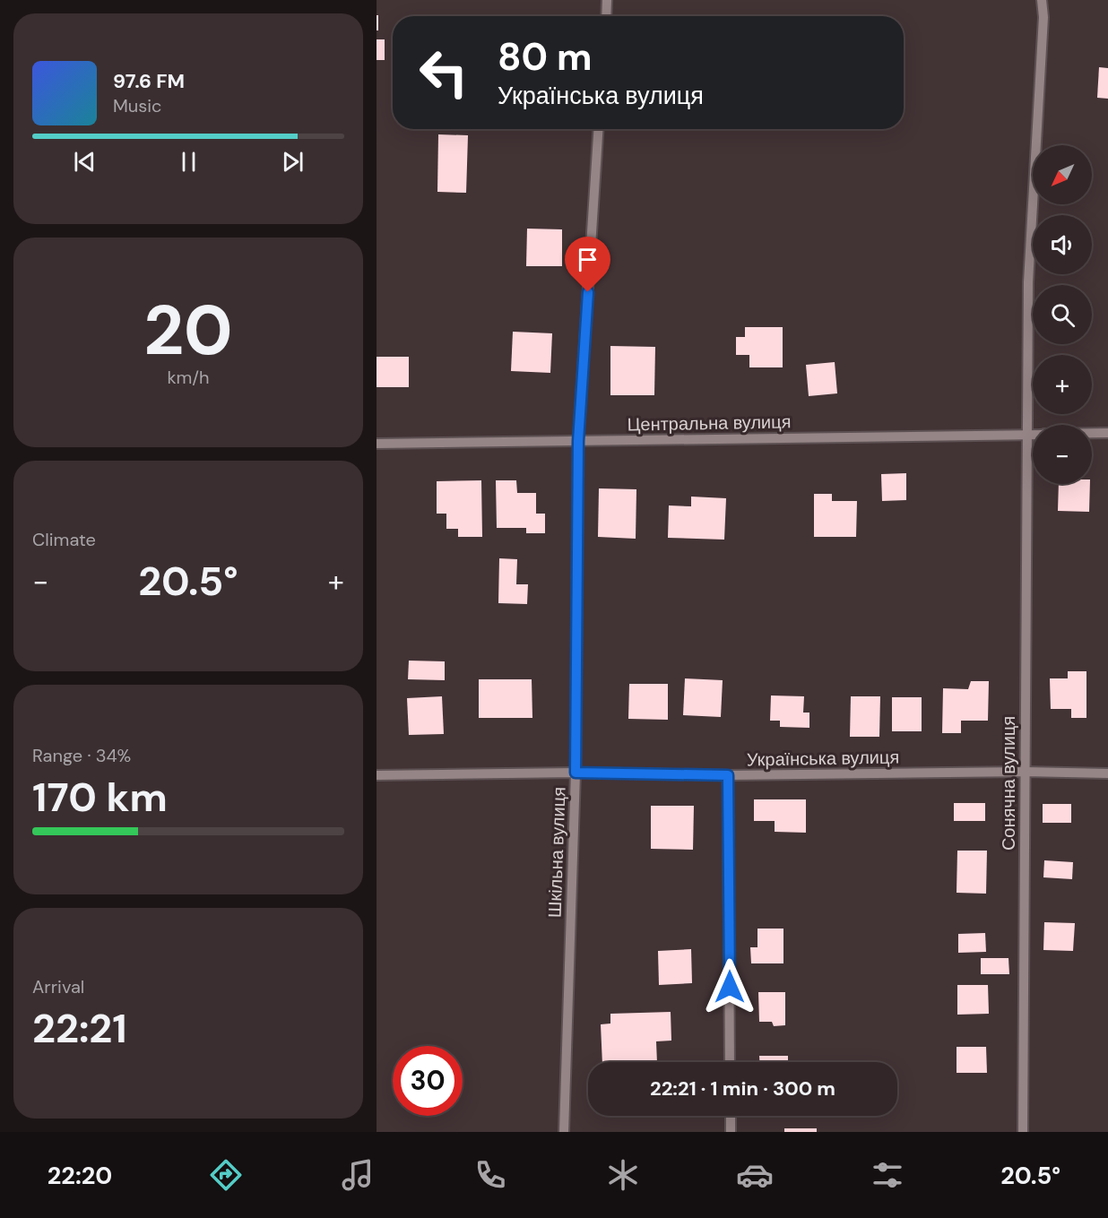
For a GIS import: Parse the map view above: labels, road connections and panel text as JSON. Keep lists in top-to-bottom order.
{
  "streets": {
    "street": [
      "Центральна вулиця",
      "Українська вулиця",
      "Сонячна вулиця",
      "Шкільна вулиця"
    ]
  },
  "crossings": [
    ["Центральна вулиця", "Сонячна вулиця"],
    ["Центральна вулиця", "Шкільна вулиця"],
    ["Українська вулиця", "Сонячна вулиця"],
    ["Українська вулиця", "Шкільна вулиця"]
  ],
  "north": "bottom left",
  "page": {
    "turn": ["80 m", "Українська вулиця"],
    "song": ["97.6 FM", "Music"],
    "map_buttons": ["+", "−"],
    "tile": [
      ["20", "km/h"],
      "Climate",
      ["Range · 34%", "170 km"],
      ["Arrival", "22:21"]
    ],
    "heat": ["−", "20.5°", "+"],
    "limit": "30",
    "trip": "22:21 · 1 min · 300 m",
    "tabs": ["22:20", "20.5°"]
  }
}
